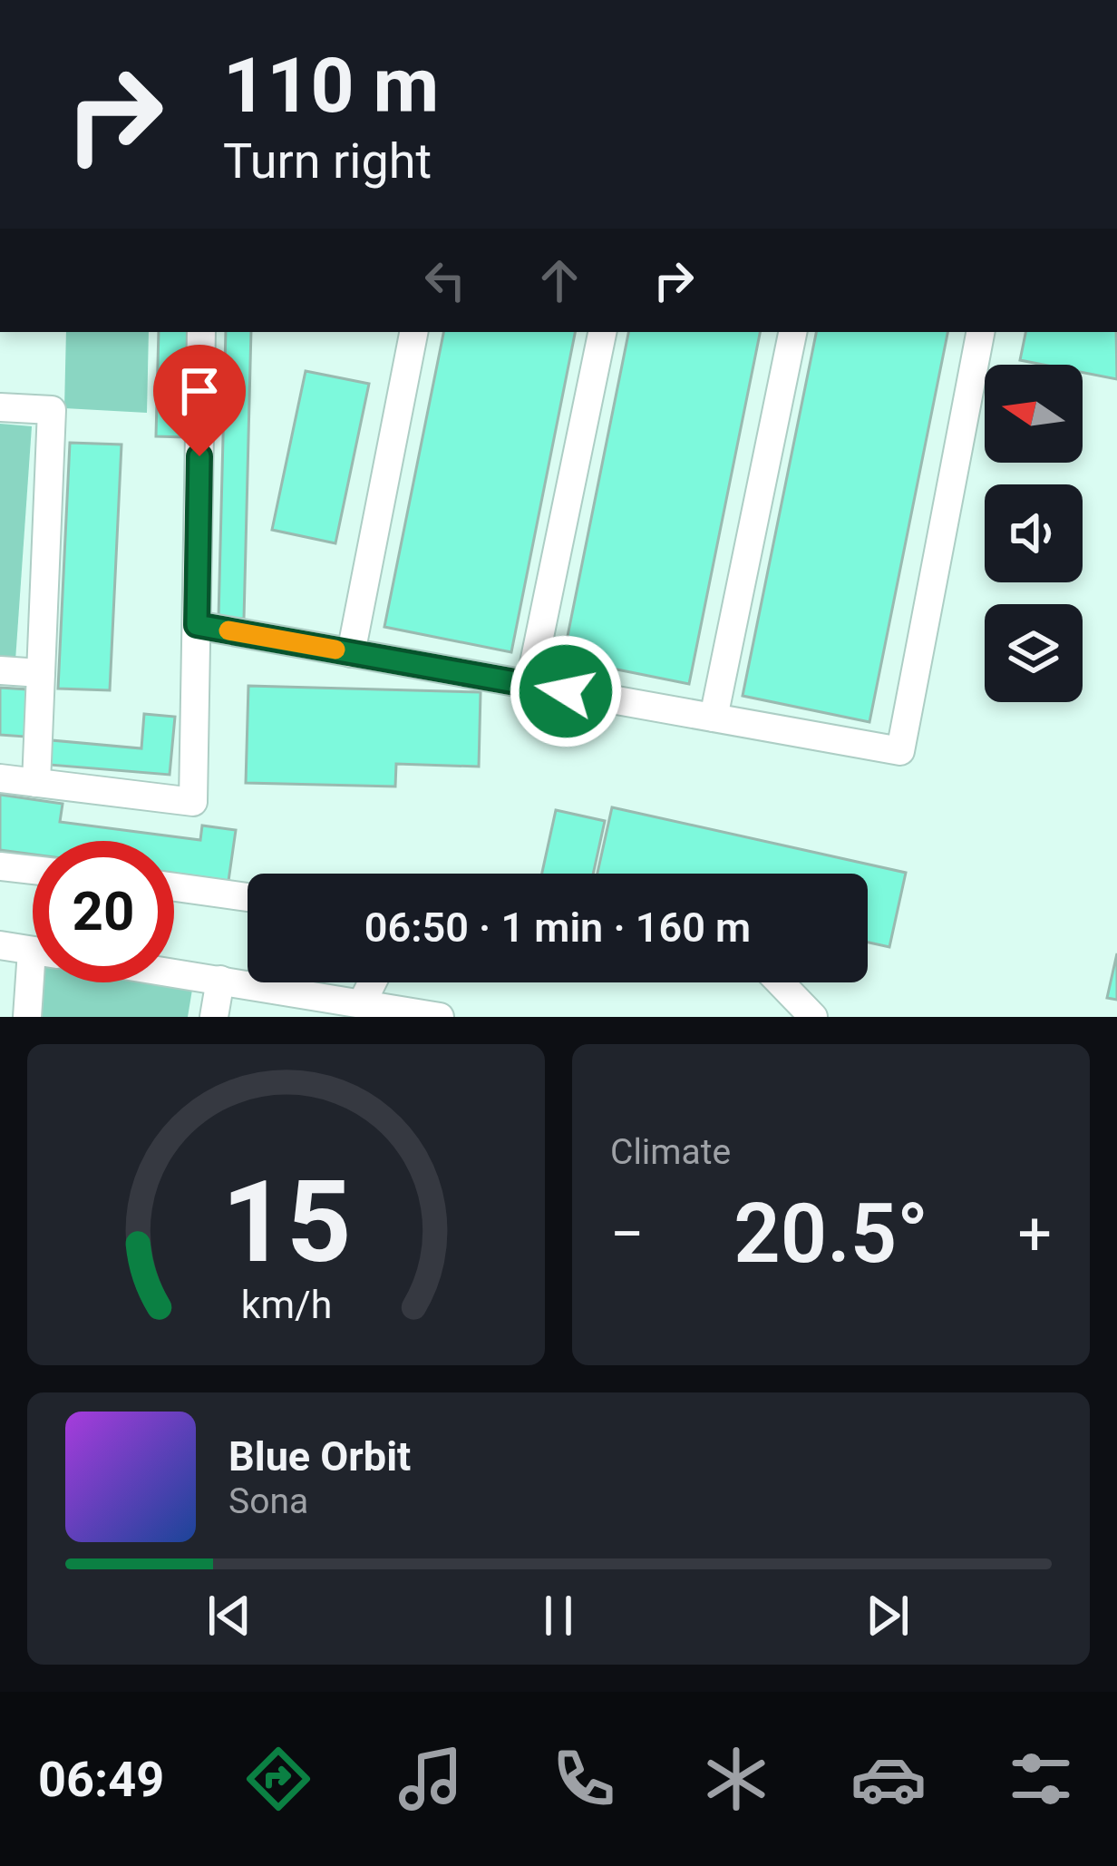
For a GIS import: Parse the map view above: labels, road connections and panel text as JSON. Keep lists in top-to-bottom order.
{
  "north": "left",
  "page": {
    "turn": ["110 m", "Turn right"],
    "limit": "20",
    "trip": "06:50 · 1 min · 160 m",
    "tile": "Climate",
    "heat": ["−", "20.5°", "+"],
    "song": ["Blue Orbit", "Sona"],
    "tabs": "06:49",
    "gauge": ["15", "km/h"]
  }
}
